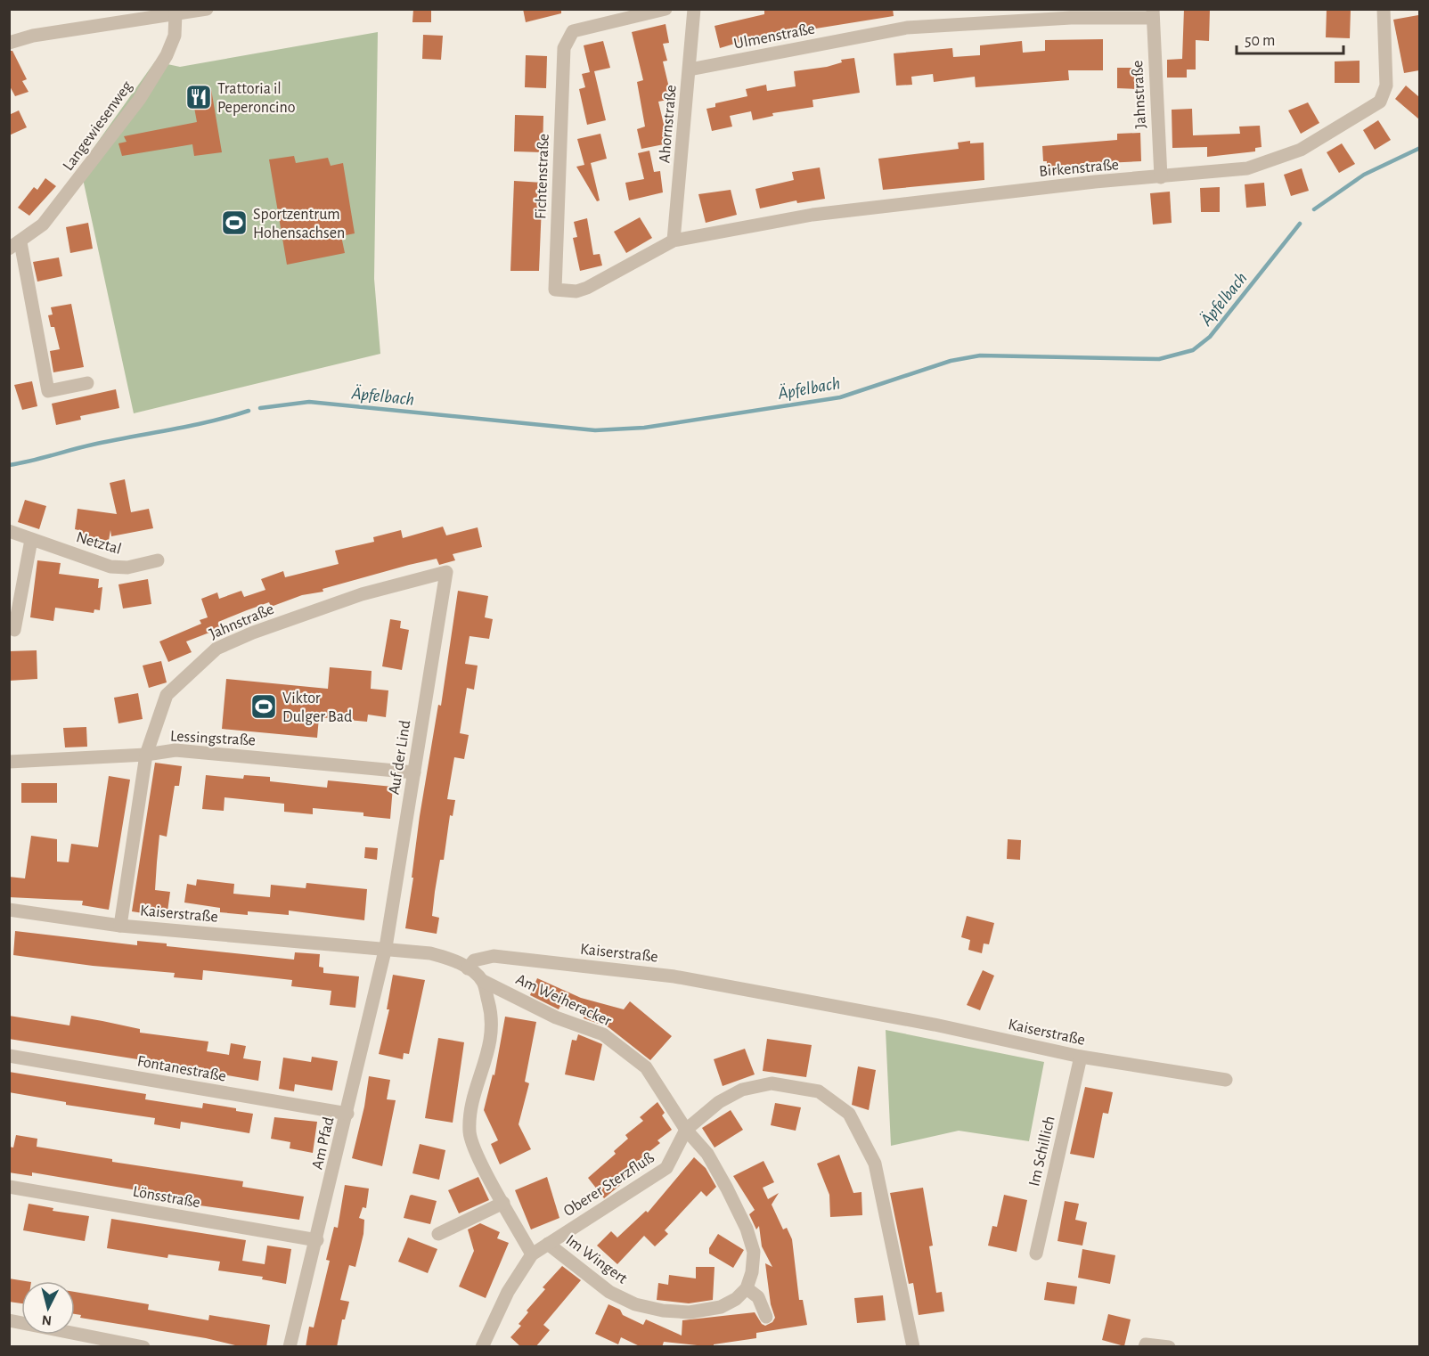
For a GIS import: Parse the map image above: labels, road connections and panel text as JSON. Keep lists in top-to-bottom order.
{
  "streets": {
    "street": [
      "Ulmenstraße",
      "Jahnstraße",
      "Ahornstraße",
      "Langewiesenweg",
      "Birkenstraße",
      "Fichtenstraße",
      "Netztal",
      "Lessingstraße",
      "Auf der Lind",
      "Kaiserstraße",
      "Am Weiheracker",
      "Fontanestraße",
      "Am Pfad",
      "Im Schillich",
      "Oberer Sterzfluß",
      "Lönsstraße",
      "Im Wingert"
    ]
  },
  "crossings": [
    ["Ulmenstraße", "Jahnstraße"],
    ["Ulmenstraße", "Ahornstraße"],
    ["Jahnstraße", "Birkenstraße"],
    ["Jahnstraße", "Lessingstraße"],
    ["Jahnstraße", "Auf der Lind"],
    ["Jahnstraße", "Kaiserstraße"],
    ["Ahornstraße", "Birkenstraße"],
    ["Ahornstraße", "Fichtenstraße"],
    ["Birkenstraße", "Fichtenstraße"],
    ["Lessingstraße", "Auf der Lind"],
    ["Auf der Lind", "Kaiserstraße"],
    ["Auf der Lind", "Am Pfad"],
    ["Kaiserstraße", "Am Weiheracker"],
    ["Kaiserstraße", "Am Pfad"],
    ["Kaiserstraße", "Im Schillich"],
    ["Am Weiheracker", "Oberer Sterzfluß"],
    ["Fontanestraße", "Am Pfad"],
    ["Am Pfad", "Lönsstraße"],
    ["Oberer Sterzfluß", "Im Wingert"]
  ],
  "water": ["Äpfelbach"],
  "places": {
    "restaurant": ["Trattoria il Peperoncino"],
    "sports": ["Sportzentrum Hohensachsen", "Viktor Dulger Bad"]
  },
  "scale_bar": "50 m",
  "north": "bottom"
}
